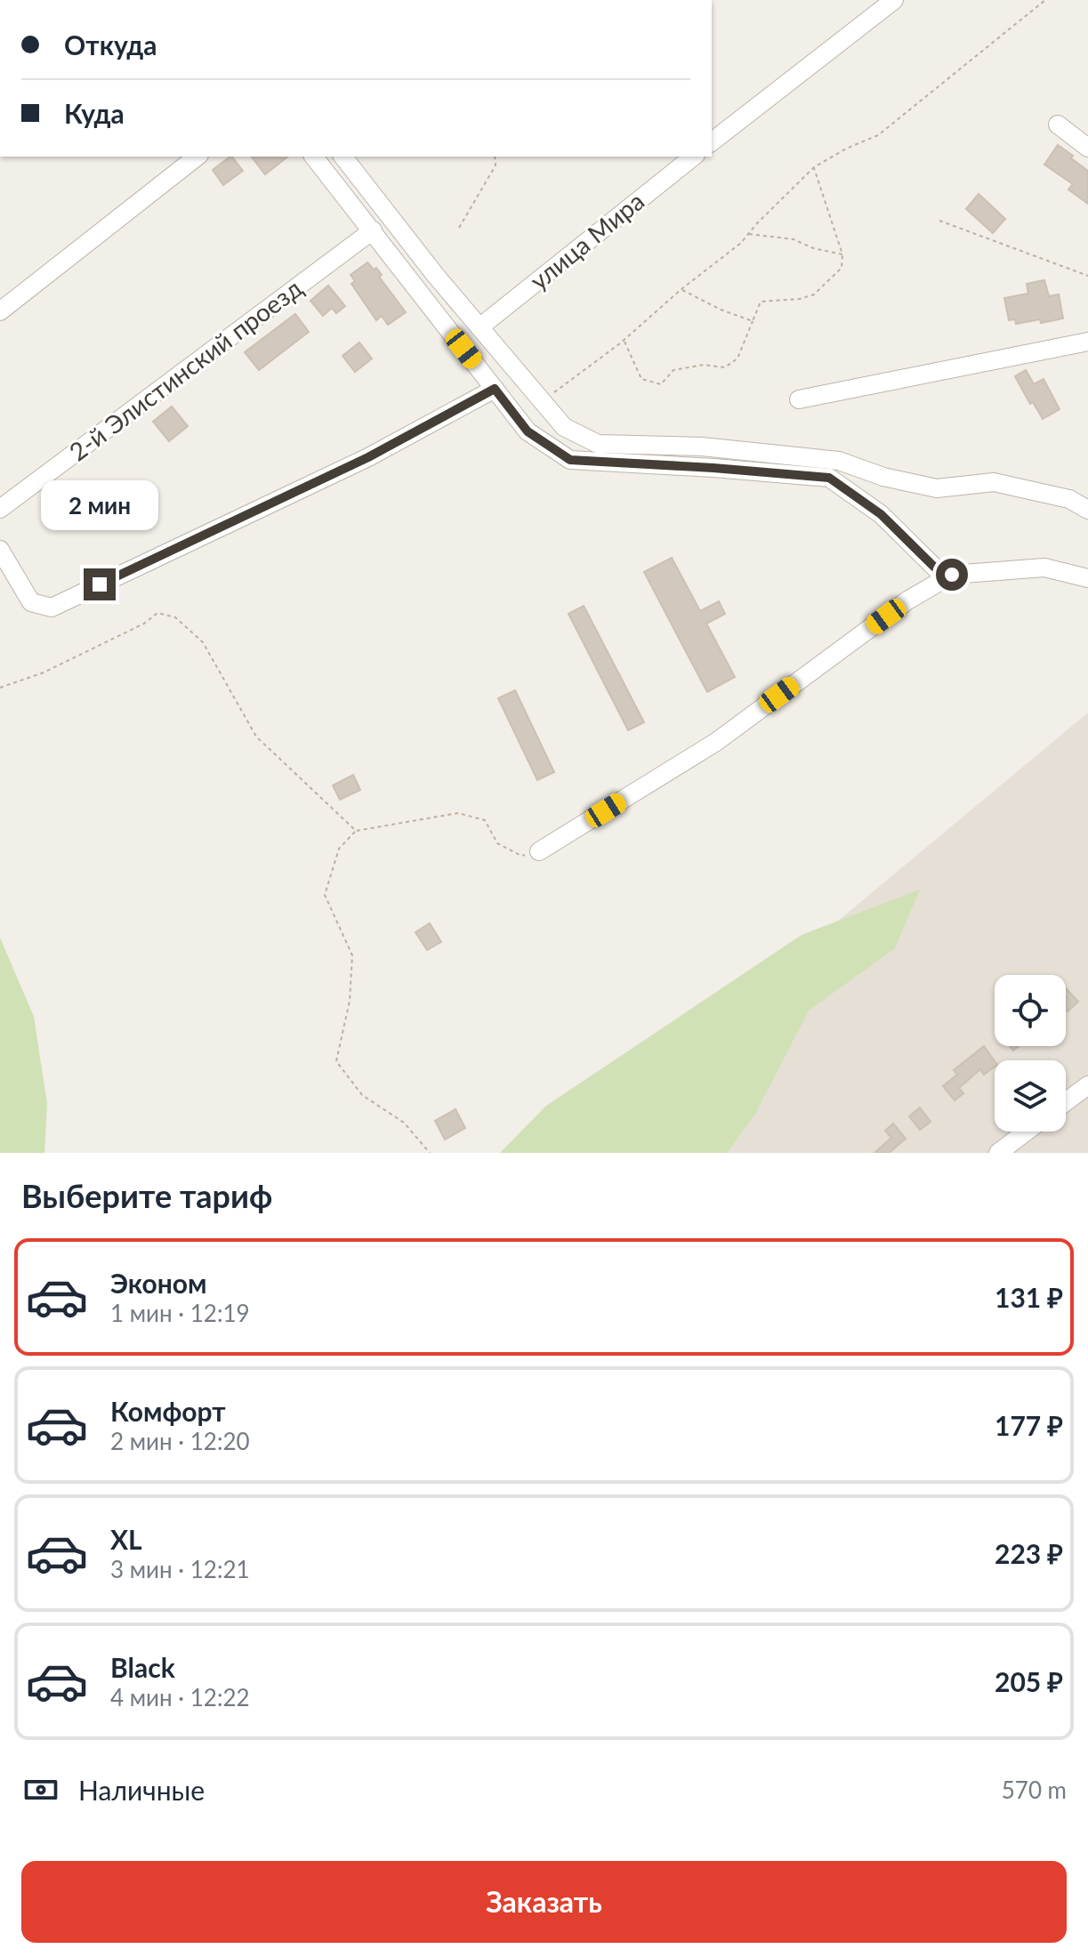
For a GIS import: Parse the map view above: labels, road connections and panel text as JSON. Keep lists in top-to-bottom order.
{
  "streets": {
    "street": ["улица Мира", "2-й Элистинский проезд"]
  },
  "page": {
    "banner": ["Откуда", "Куда"],
    "bubble": "2 мин",
    "heading": "Выберите тариф",
    "list": [
      {
        "name": "Эконом",
        "note": "1 мин · 12:19",
        "value": "131 ₽"
      },
      {
        "name": "Комфорт",
        "note": "2 мин · 12:20",
        "value": "177 ₽"
      },
      {
        "name": "XL",
        "note": "3 мин · 12:21",
        "value": "223 ₽"
      },
      {
        "name": "Black",
        "note": "4 мин · 12:22",
        "value": "205 ₽"
      }
    ],
    "pay": ["Наличные", "570 m"],
    "buttons": "Заказать"
  }
}
